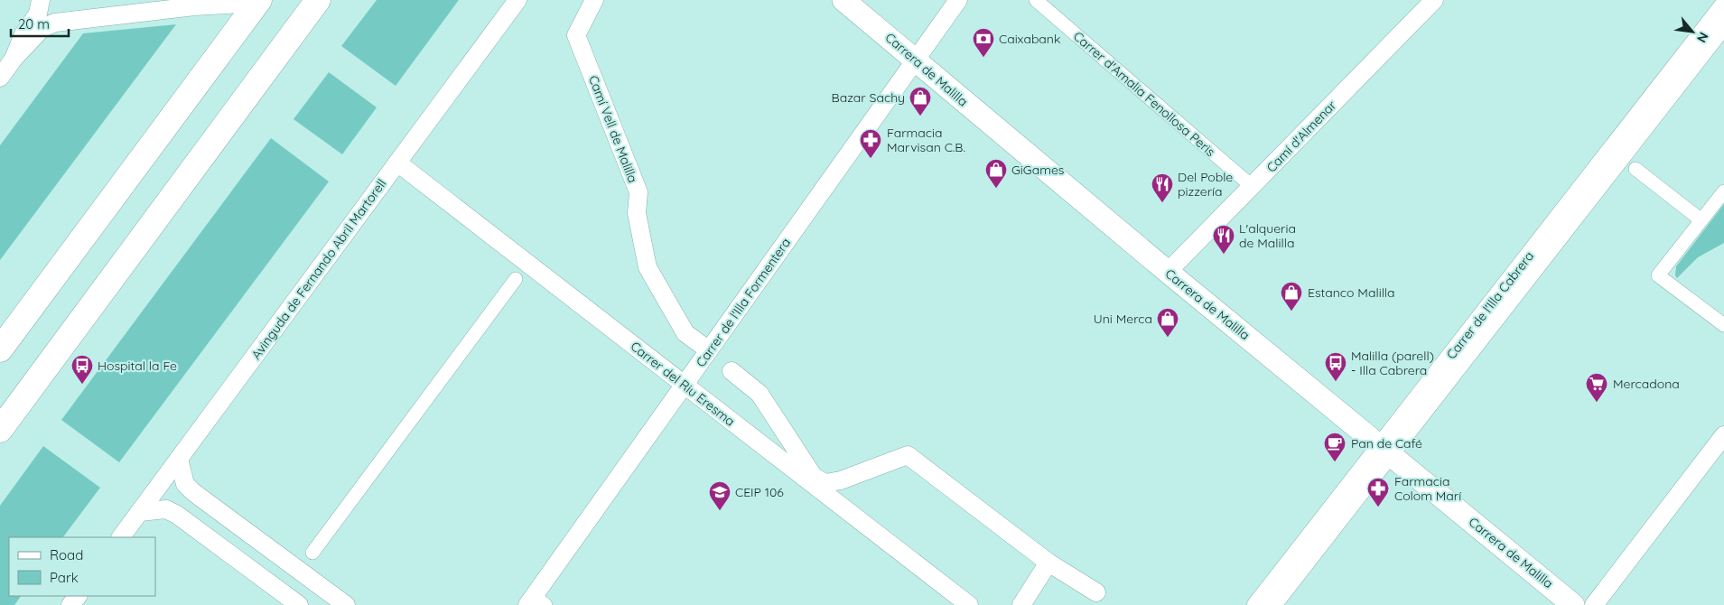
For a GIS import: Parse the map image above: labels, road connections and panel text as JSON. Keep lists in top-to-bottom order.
{
  "streets": {
    "street": [
      "Carrera de Malilla",
      "Carrer d'Amalia Fenollosa Peris",
      "Camí Vell de Malilla",
      "Camí d'Almenar",
      "Avinguda de Fernando Abril Martorell",
      "Carrer de l'Illa Formentera",
      "Carrer de l'Illa Cabrera",
      "Carrer del Riu Eresma"
    ]
  },
  "crossings": [
    ["Carrera de Malilla", "Camí d'Almenar"],
    ["Carrera de Malilla", "Carrer de l'Illa Formentera"],
    ["Carrera de Malilla", "Carrer de l'Illa Cabrera"],
    ["Carrer d'Amalia Fenollosa Peris", "Camí d'Almenar"],
    ["Camí Vell de Malilla", "Carrer de l'Illa Formentera"],
    ["Avinguda de Fernando Abril Martorell", "Carrer del Riu Eresma"],
    ["Carrer de l'Illa Formentera", "Carrer del Riu Eresma"]
  ],
  "places": {
    "bank": ["Caixabank"],
    "shop": [
      "Bazar Sachy",
      "GiGames",
      "Estanco Malilla",
      "Uni Merca"
    ],
    "pharmacy": ["Farmacia Marvisan C.B.", "Farmacia Colom Marí"],
    "restaurant": ["Del Poble pizzería", "L'alqueria de Malilla"],
    "bus stop": ["Malilla (parell) - Illa Cabrera", "Hospital la Fe"],
    "supermarket": ["Mercadona"],
    "cafe": ["Pan de Café"],
    "school or university": ["CEIP 106"]
  },
  "legend": ["Road", "Park"],
  "scale_bar": "20 m",
  "north": "bottom right"
}
